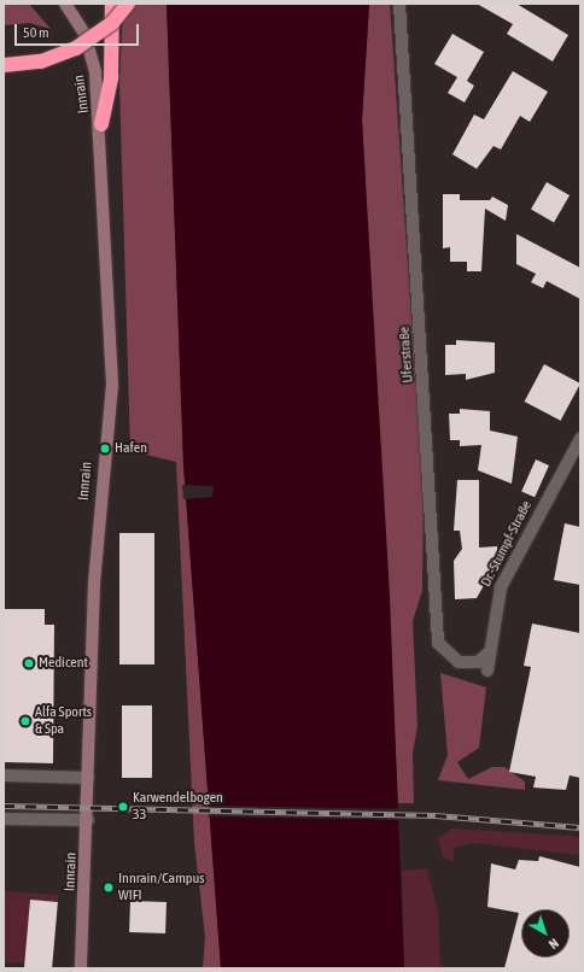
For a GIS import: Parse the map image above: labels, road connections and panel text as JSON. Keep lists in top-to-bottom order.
{
  "streets": {
    "main road": ["Innrain"],
    "street": ["Uferstraße", "Dr.-Stumpf-Straße"]
  },
  "crossings": [
    ["Uferstraße", "Dr.-Stumpf-Straße"]
  ],
  "places": [
    "Hafen",
    "Medicent",
    "Alfa Sports & Spa",
    "Karwendelbogen 33",
    "Innrain/Campus WIFI"
  ],
  "scale_bar": "50 m",
  "north": "bottom right"
}
